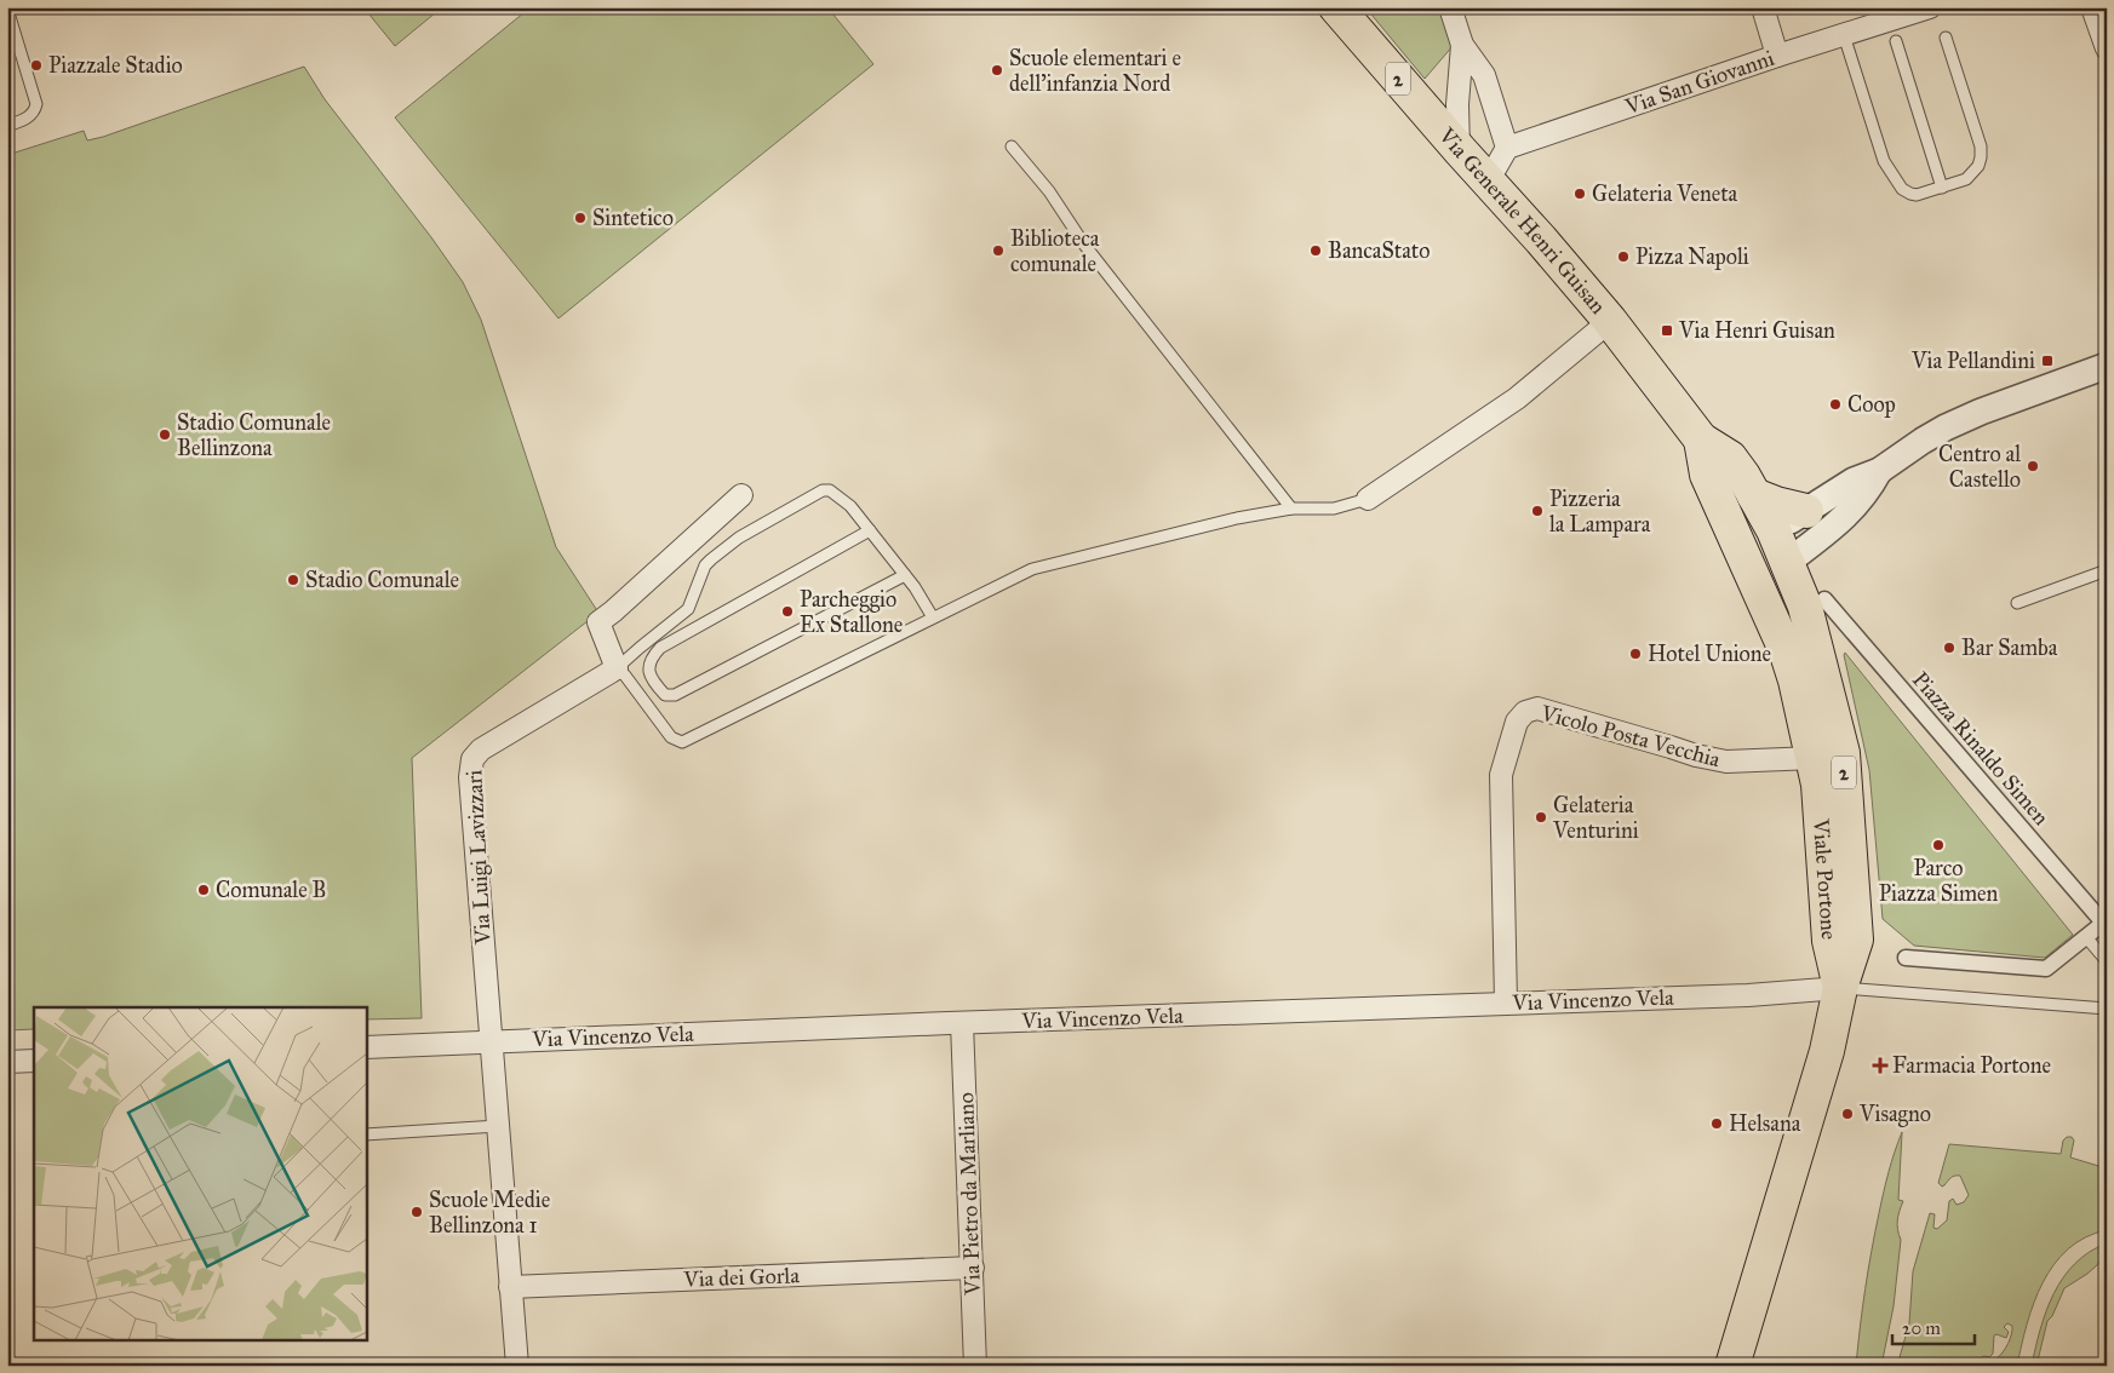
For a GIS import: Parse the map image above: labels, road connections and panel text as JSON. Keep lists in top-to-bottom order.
{
  "streets": {
    "main road": ["2", "Via Generale Henri Guisan", "Viale Portone"],
    "street": [
      "Via San Giovanni",
      "Vicolo Posta Vecchia",
      "Piazza Rinaldo Simen",
      "Via Luigi Lavizzari",
      "Via Vincenzo Vela",
      "Via Pietro da Marliano",
      "Via dei Gorla"
    ]
  },
  "crossings": [
    ["Via Generale Henri Guisan", "Viale Portone"],
    ["Vicolo Posta Vecchia", "Viale Portone"],
    ["Vicolo Posta Vecchia", "Via Vincenzo Vela"],
    ["Via Luigi Lavizzari", "Via Vincenzo Vela"],
    ["Via Luigi Lavizzari", "Via dei Gorla"],
    ["Viale Portone", "Via Vincenzo Vela"],
    ["Via Vincenzo Vela", "Via Pietro da Marliano"],
    ["Via Pietro da Marliano", "Via dei Gorla"]
  ],
  "places": {
    "other": [
      "Piazzale Stadio",
      "Scuole elementari e dell'infanzia Nord",
      "Gelateria Veneta",
      "Sintetico",
      "Biblioteca comunale",
      "BancaStato",
      "Pizza Napoli",
      "Coop",
      "Stadio Comunale Bellinzona",
      "Centro al Castello",
      "Pizzeria la Lampara",
      "Stadio Comunale",
      "Parcheggio Ex Stallone",
      "Bar Samba",
      "Hotel Unione",
      "Gelateria Venturini",
      "Parco Piazza Simen",
      "Comunale B",
      "Visagno",
      "Helsana",
      "Scuole Medie Bellinzona 1"
    ],
    "transit": ["Via Henri Guisan", "Via Pellandini"],
    "health": ["Farmacia Portone"]
  },
  "scale_bar": "20 m"
}
